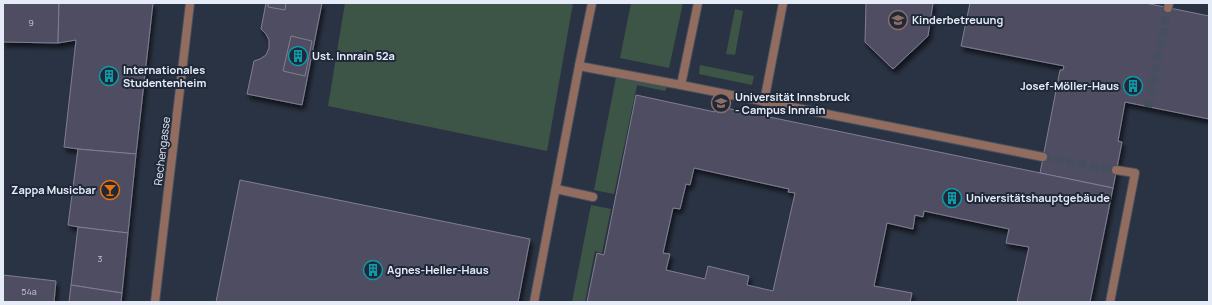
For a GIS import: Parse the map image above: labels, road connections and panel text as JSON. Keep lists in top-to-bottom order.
{
  "streets": {
    "street": ["Rechengasse"]
  },
  "places": {
    "school or university": ["Kinderbetreuung", "Universität Innsbruck - Campus Innrain"],
    "building": [
      "Ust. Innrain 52a",
      "Internationales Studentenheim",
      "Josef-Möller-Haus",
      "Universitätshauptgebäude",
      "Agnes-Heller-Haus"
    ],
    "bar": ["Zappa Musicbar"]
  },
  "house_numbers": ["9", "3", "54a"]
}
